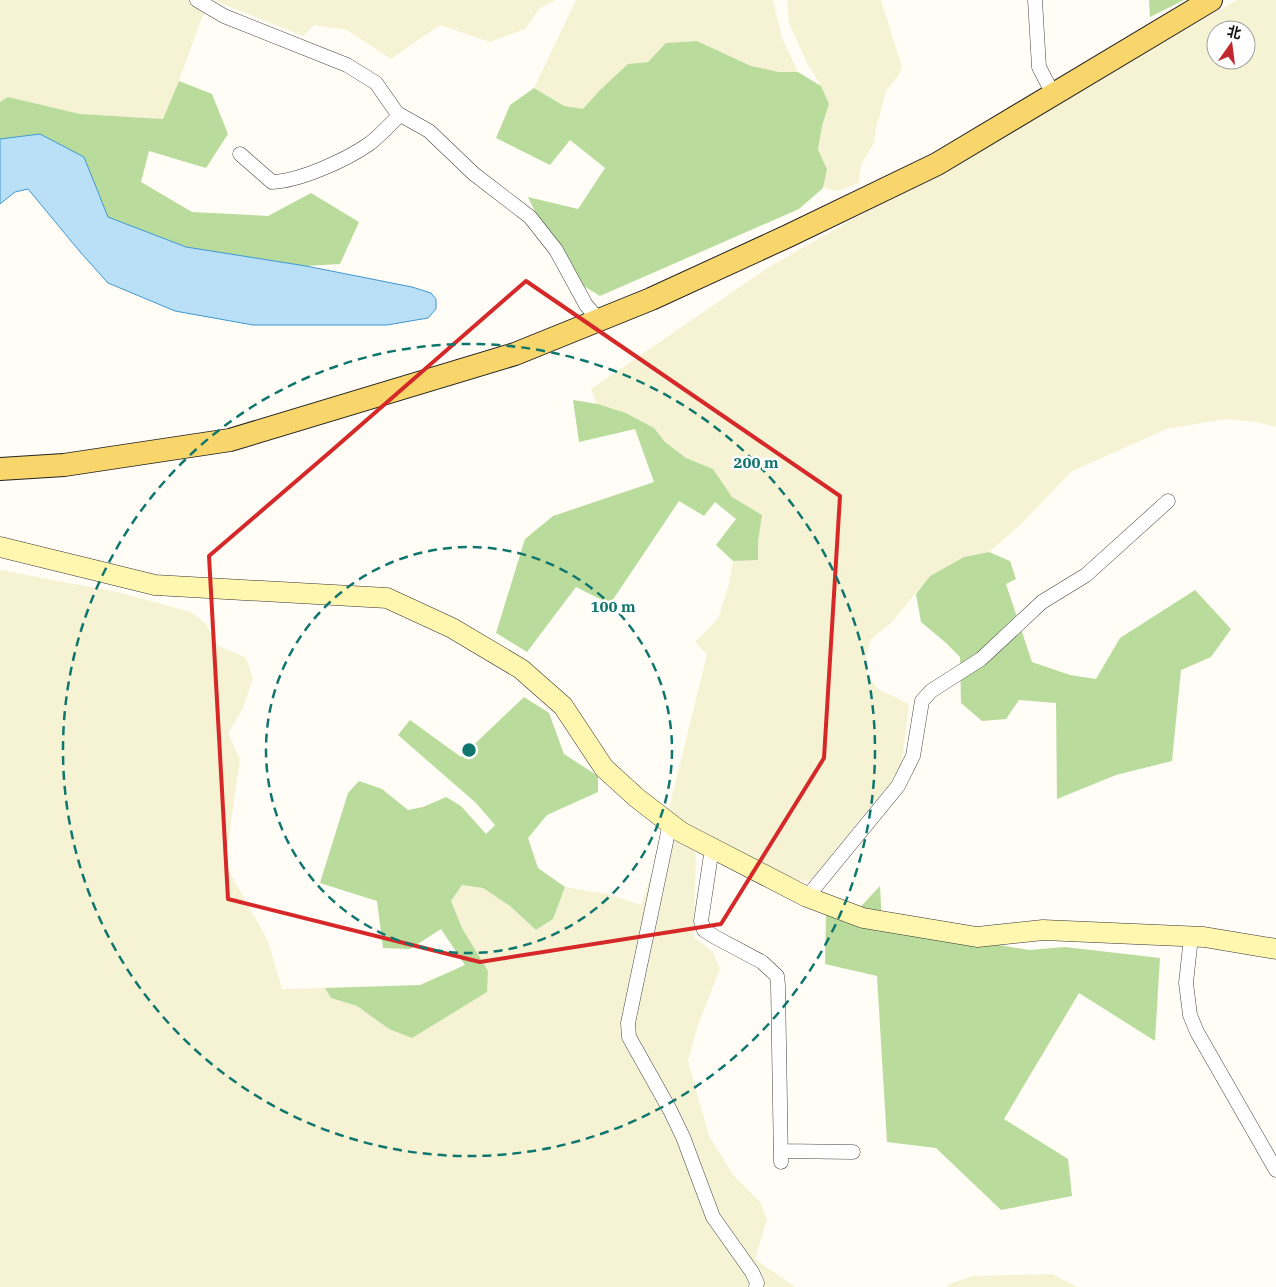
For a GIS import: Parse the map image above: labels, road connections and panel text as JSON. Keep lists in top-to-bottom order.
{
  "north": "top",
  "rings": ["200 m", "100 m"]
}
